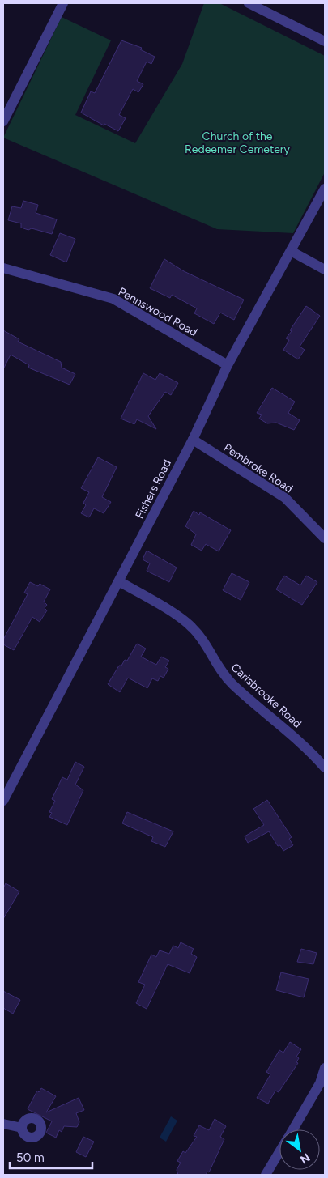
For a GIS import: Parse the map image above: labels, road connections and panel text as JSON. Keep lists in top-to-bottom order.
{
  "streets": {
    "street": [
      "Pennswood Road",
      "Pembroke Road",
      "Fishers Road",
      "Carisbrooke Road"
    ]
  },
  "crossings": [
    ["Pennswood Road", "Fishers Road"],
    ["Pembroke Road", "Fishers Road"],
    ["Fishers Road", "Carisbrooke Road"]
  ],
  "parks": ["Church of the Redeemer Cemetery"],
  "scale_bar": "50 m",
  "north": "bottom right"
}
